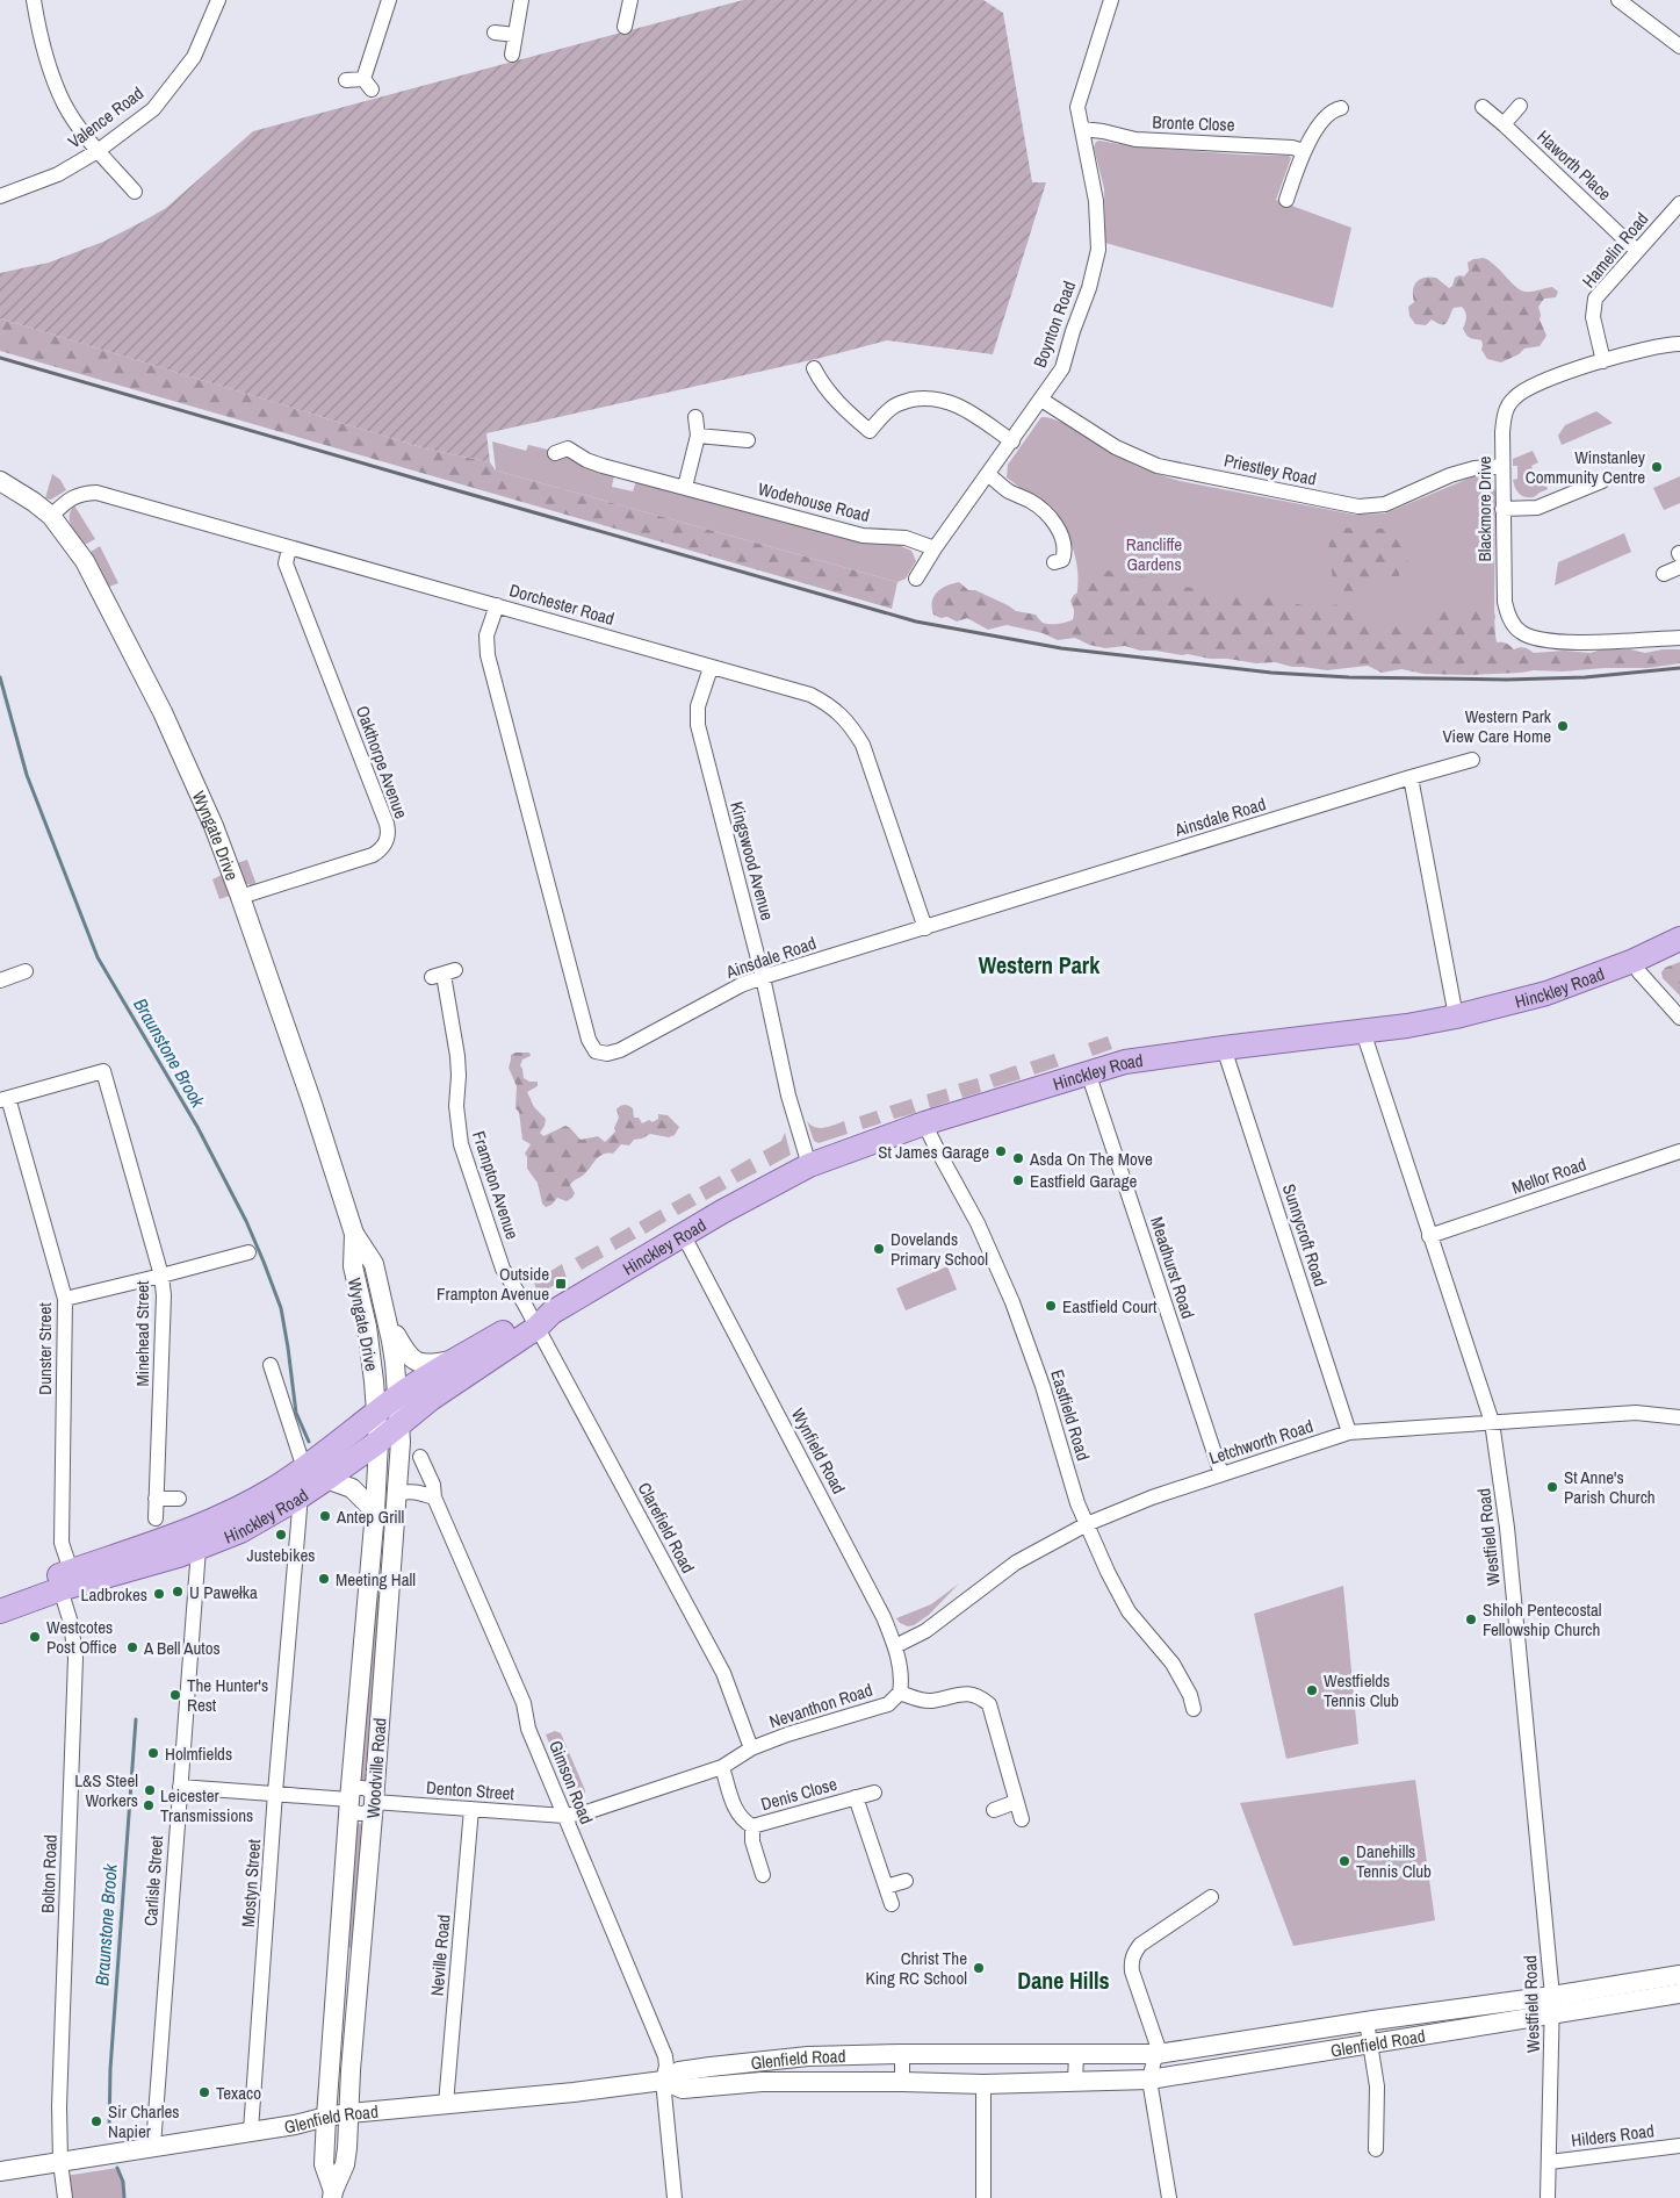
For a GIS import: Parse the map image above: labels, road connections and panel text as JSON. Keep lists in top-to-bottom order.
{
  "streets": {
    "main road": ["Hinckley Road"],
    "street": [
      "Valence Road",
      "Bronte Close",
      "Haworth Place",
      "Hamelin Road",
      "Boynton Road",
      "Priestley Road",
      "Wodehouse Road",
      "Blackmore Drive",
      "Dorchester Road",
      "Oakthorpe Avenue",
      "Ainsdale Road",
      "Wyngate Drive",
      "Kingswood Avenue",
      "Mellor Road",
      "Frampton Avenue",
      "Sunnycroft Road",
      "Meadhurst Road",
      "Minehead Street",
      "Dunster Street",
      "Eastfield Road",
      "Letchworth Road",
      "Wynfield Road",
      "Clarefield Road",
      "Westfield Road",
      "Nevanthon Road",
      "Woodville Road",
      "Gimson Road",
      "Denton Street",
      "Denis Close",
      "Bolton Road",
      "Carlisle Street",
      "Mostyn Street",
      "Neville Road",
      "Glenfield Road",
      "Hilders Road"
    ]
  },
  "crossings": [
    ["Bronte Close", "Boynton Road"],
    ["Haworth Place", "Hamelin Road"],
    ["Hamelin Road", "Blackmore Drive"],
    ["Boynton Road", "Priestley Road"],
    ["Boynton Road", "Wodehouse Road"],
    ["Priestley Road", "Blackmore Drive"],
    ["Dorchester Road", "Oakthorpe Avenue"],
    ["Dorchester Road", "Ainsdale Road"],
    ["Dorchester Road", "Wyngate Drive"],
    ["Dorchester Road", "Kingswood Avenue"],
    ["Oakthorpe Avenue", "Wyngate Drive"],
    ["Ainsdale Road", "Kingswood Avenue"],
    ["Wyngate Drive", "Hinckley Road"],
    ["Wyngate Drive", "Woodville Road"],
    ["Kingswood Avenue", "Hinckley Road"],
    ["Hinckley Road", "Frampton Avenue"],
    ["Hinckley Road", "Sunnycroft Road"],
    ["Hinckley Road", "Meadhurst Road"],
    ["Hinckley Road", "Dunster Street"],
    ["Hinckley Road", "Eastfield Road"],
    ["Hinckley Road", "Wynfield Road"],
    ["Hinckley Road", "Clarefield Road"],
    ["Hinckley Road", "Westfield Road"],
    ["Hinckley Road", "Woodville Road"],
    ["Hinckley Road", "Bolton Road"],
    ["Hinckley Road", "Carlisle Street"],
    ["Hinckley Road", "Mostyn Street"],
    ["Mellor Road", "Westfield Road"],
    ["Frampton Avenue", "Clarefield Road"],
    ["Sunnycroft Road", "Letchworth Road"],
    ["Meadhurst Road", "Letchworth Road"],
    ["Minehead Street", "Dunster Street"],
    ["Dunster Street", "Bolton Road"],
    ["Eastfield Road", "Letchworth Road"],
    ["Letchworth Road", "Wynfield Road"],
    ["Letchworth Road", "Westfield Road"],
    ["Wynfield Road", "Nevanthon Road"],
    ["Clarefield Road", "Nevanthon Road"],
    ["Westfield Road", "Glenfield Road"],
    ["Westfield Road", "Hilders Road"],
    ["Nevanthon Road", "Gimson Road"],
    ["Nevanthon Road", "Denton Street"],
    ["Nevanthon Road", "Denis Close"],
    ["Woodville Road", "Denton Street"],
    ["Woodville Road", "Glenfield Road"],
    ["Gimson Road", "Denton Street"],
    ["Gimson Road", "Glenfield Road"],
    ["Denton Street", "Carlisle Street"],
    ["Denton Street", "Mostyn Street"],
    ["Denton Street", "Neville Road"],
    ["Bolton Road", "Glenfield Road"],
    ["Carlisle Street", "Glenfield Road"],
    ["Mostyn Street", "Glenfield Road"],
    ["Neville Road", "Glenfield Road"]
  ],
  "districts": ["Western Park", "Dane Hills"],
  "water": ["Braunstone Brook"],
  "parks": ["Rancliffe Gardens"],
  "places": {
    "other": [
      "Winstanley Community Centre",
      "Western Park View Care Home",
      "St James Garage",
      "Asda On The Move",
      "Eastfield Garage",
      "Dovelands Primary School",
      "Eastfield Court",
      "St Anne's Parish Church",
      "Antep Grill",
      "Justebikes",
      "Meeting Hall",
      "U Pawełka",
      "Ladbrokes",
      "Shiloh Pentecostal Fellowship Church",
      "Westcotes Post Office",
      "A Bell Autos",
      "Westfields Tennis Club",
      "The Hunter's Rest",
      "Holmfields",
      "L&S Steel Workers",
      "Leicester Transmissions",
      "Danehills Tennis Club",
      "Christ The King RC School",
      "Texaco",
      "Sir Charles Napier"
    ],
    "transit": ["Outside Frampton Avenue"]
  }
}
